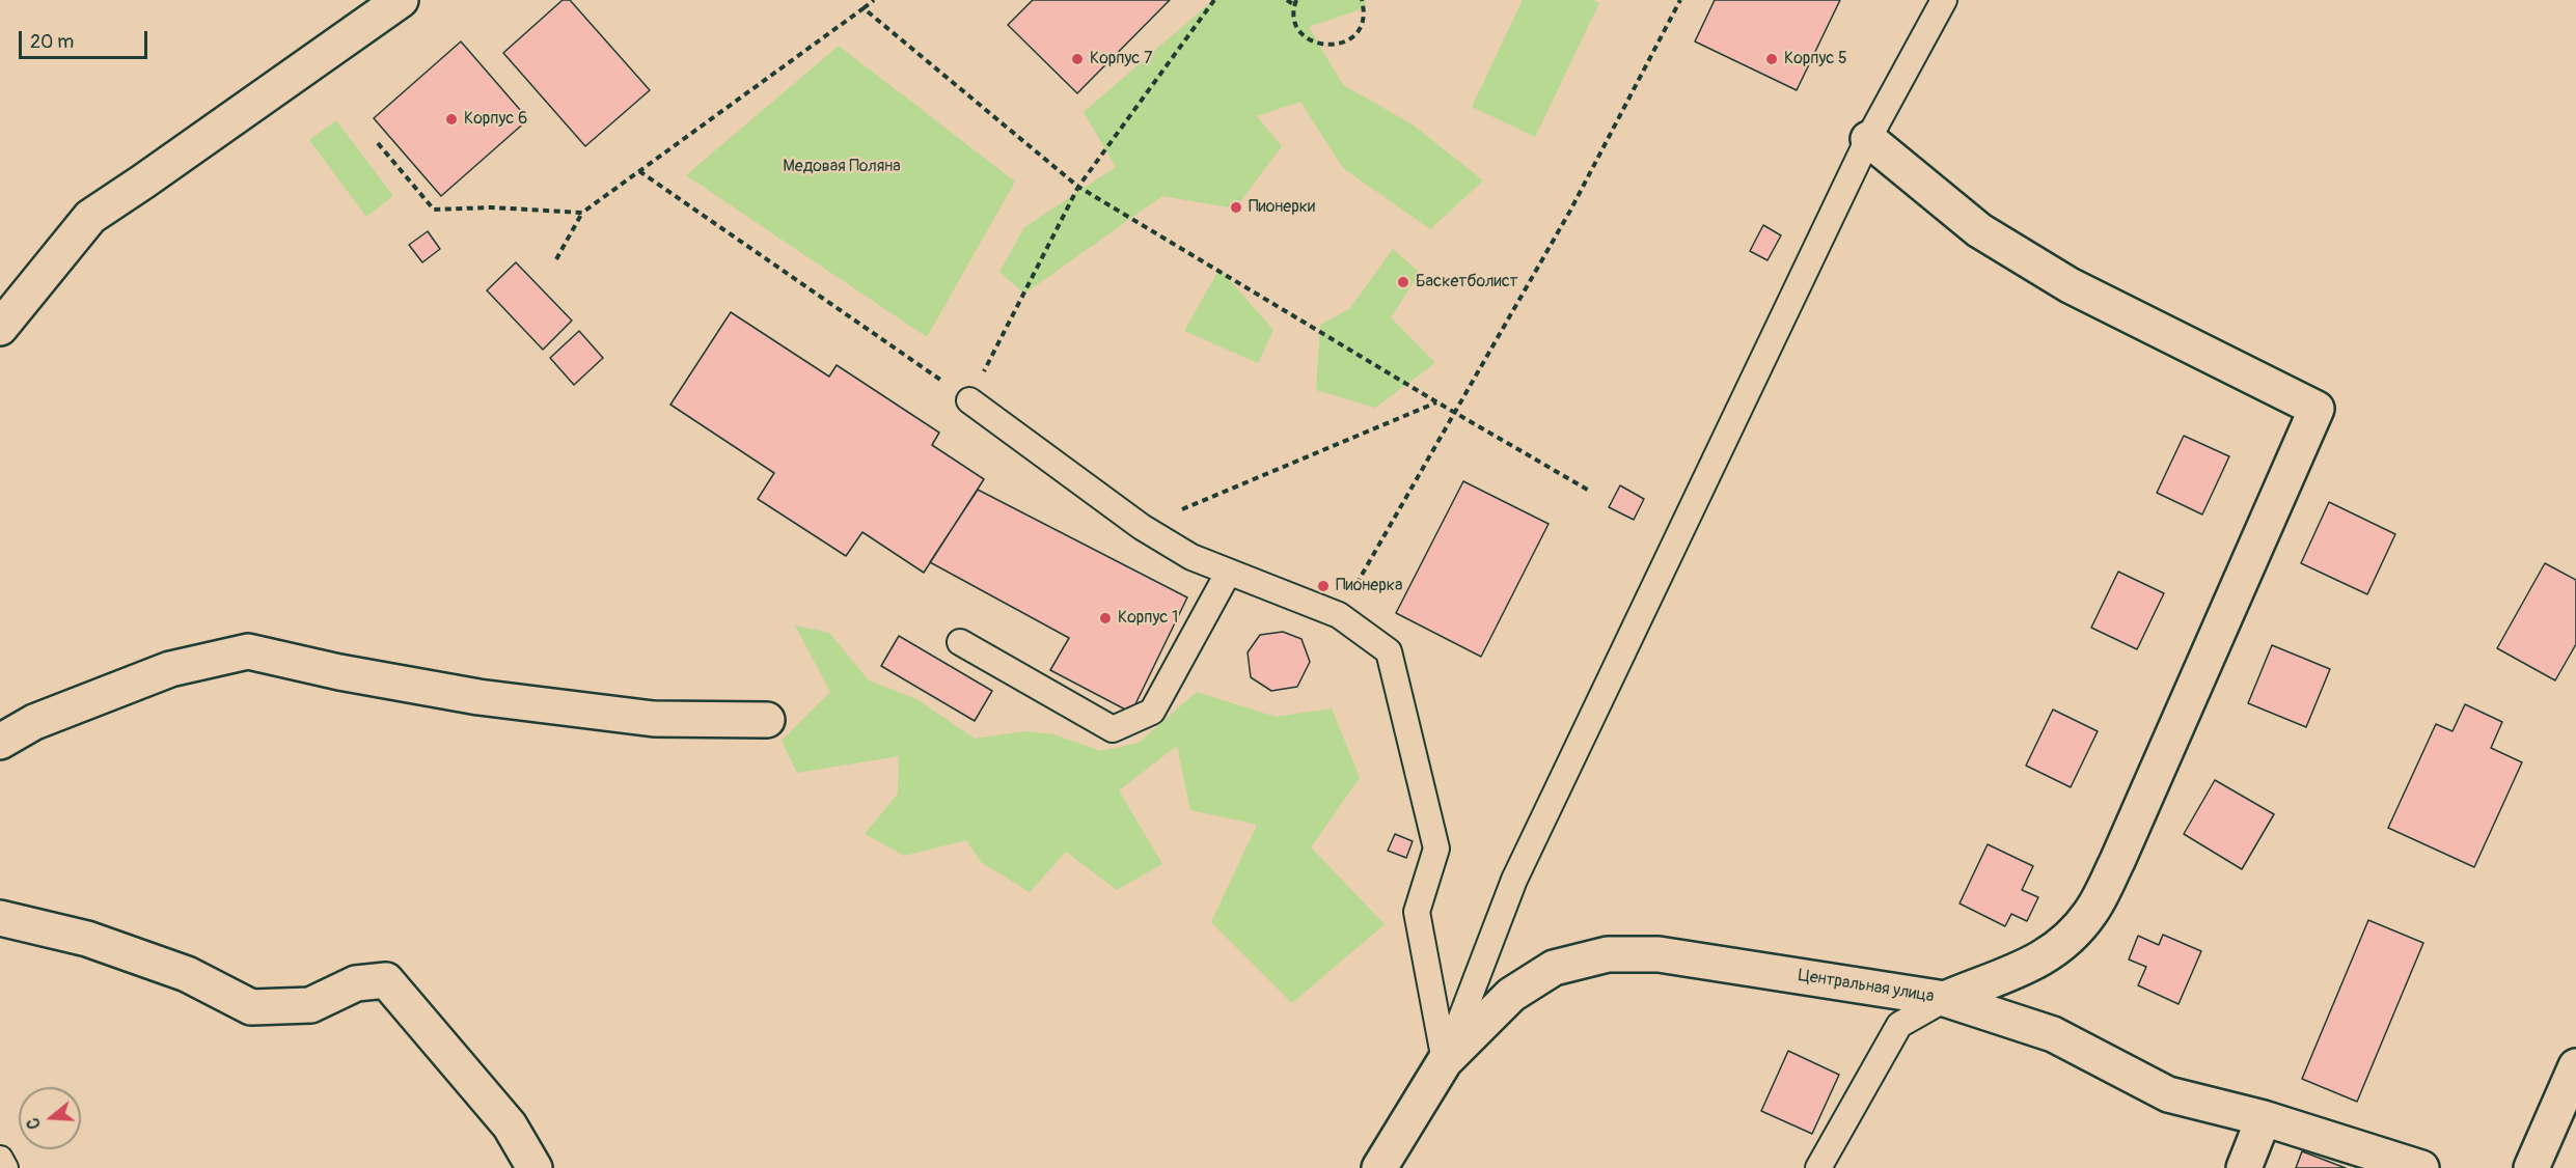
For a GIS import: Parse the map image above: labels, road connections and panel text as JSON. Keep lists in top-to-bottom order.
{
  "streets": {
    "street": ["Центральная улица"]
  },
  "parks": ["Медовая Поляна"],
  "places": [
    "Корпус 7",
    "Корпус 5",
    "Корпус 6",
    "Пионерки",
    "Баскетболист",
    "Пионерка",
    "Корпус 1"
  ],
  "scale_bar": "20 m",
  "north": "left"
}
